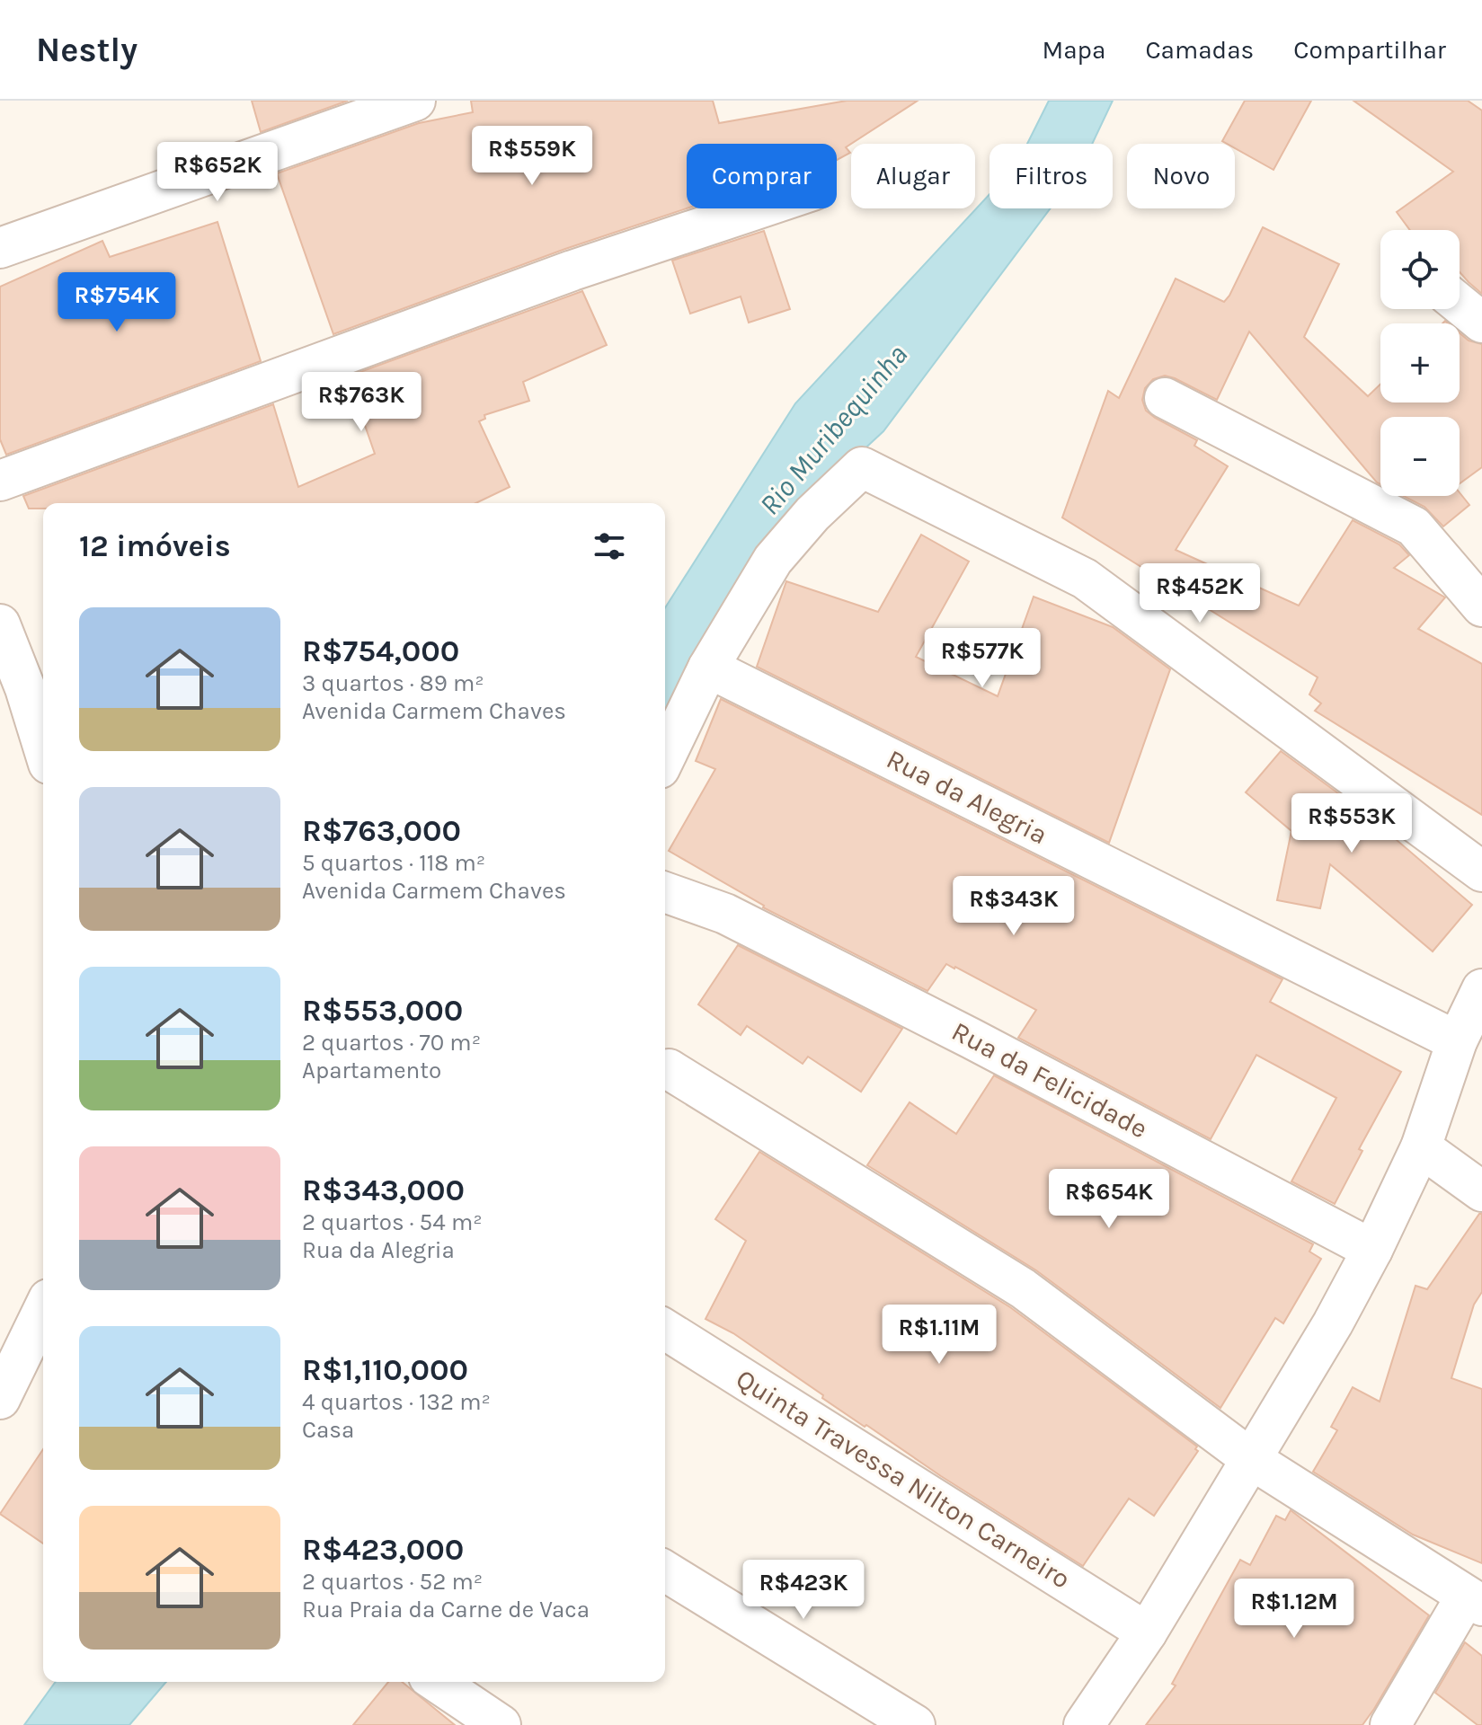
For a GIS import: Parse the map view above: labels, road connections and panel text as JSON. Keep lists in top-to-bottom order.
{
  "streets": {
    "street": ["Rua da Alegria", "Rua da Felicidade", "Quinta Travessa Nilton Carneiro"]
  },
  "water": ["Rio Muribequinha"],
  "page": {
    "header": "Nestly",
    "nav": ["Mapa", "Camadas", "Compartilhar"],
    "price": [
      "R$559K",
      "R$652K",
      "R$754K",
      "R$763K",
      "R$452K",
      "R$577K",
      "R$553K",
      "R$343K",
      "R$654K",
      "R$1.11M",
      "R$423K",
      "R$1.12M"
    ],
    "chip": [
      "Comprar",
      "Alugar",
      "Filtros",
      "Novo"
    ],
    "map_buttons": ["+", "−"],
    "heading": "12 imóveis",
    "list": [
      {
        "name": "R$754,000",
        "note": "3 quartos · 89 m² · Avenida Carmem Chaves"
      },
      {
        "name": "R$763,000",
        "note": "5 quartos · 118 m² · Avenida Carmem Chaves"
      },
      {
        "name": "R$553,000",
        "note": "2 quartos · 70 m² · Apartamento"
      },
      {
        "name": "R$343,000",
        "note": "2 quartos · 54 m² · Rua da Alegria"
      },
      {
        "name": "R$1,110,000",
        "note": "4 quartos · 132 m² · Casa"
      },
      {
        "name": "R$423,000",
        "note": "2 quartos · 52 m² · Rua Praia da Carne de Vaca"
      }
    ]
  }
}
